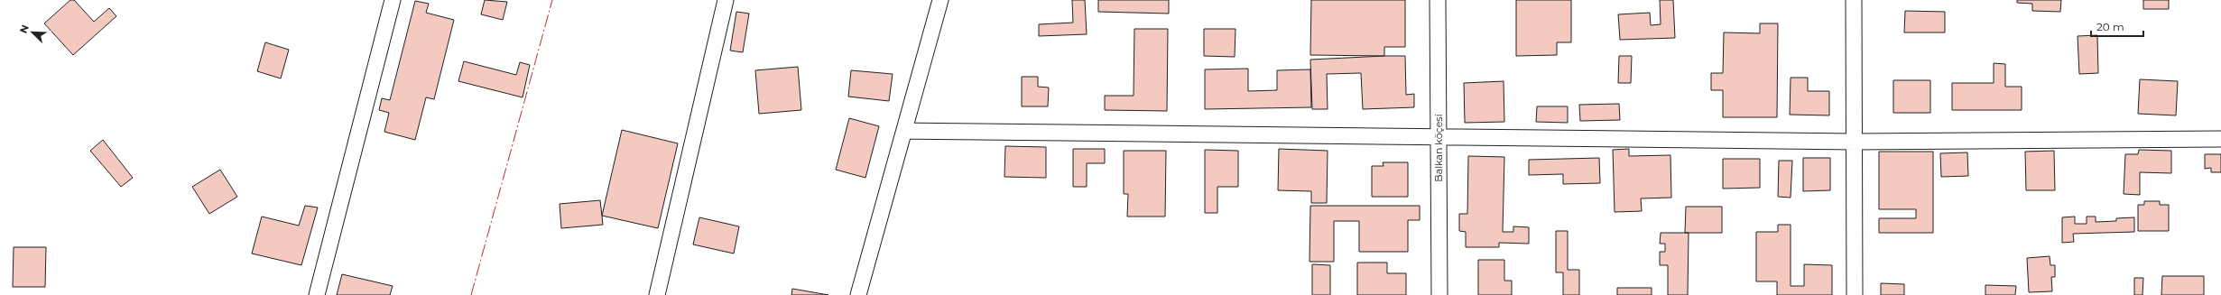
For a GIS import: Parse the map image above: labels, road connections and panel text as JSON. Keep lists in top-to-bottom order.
{
  "streets": {
    "street": ["Balkan köçesi"]
  },
  "scale_bar": "20 m",
  "north": "top left"
}
